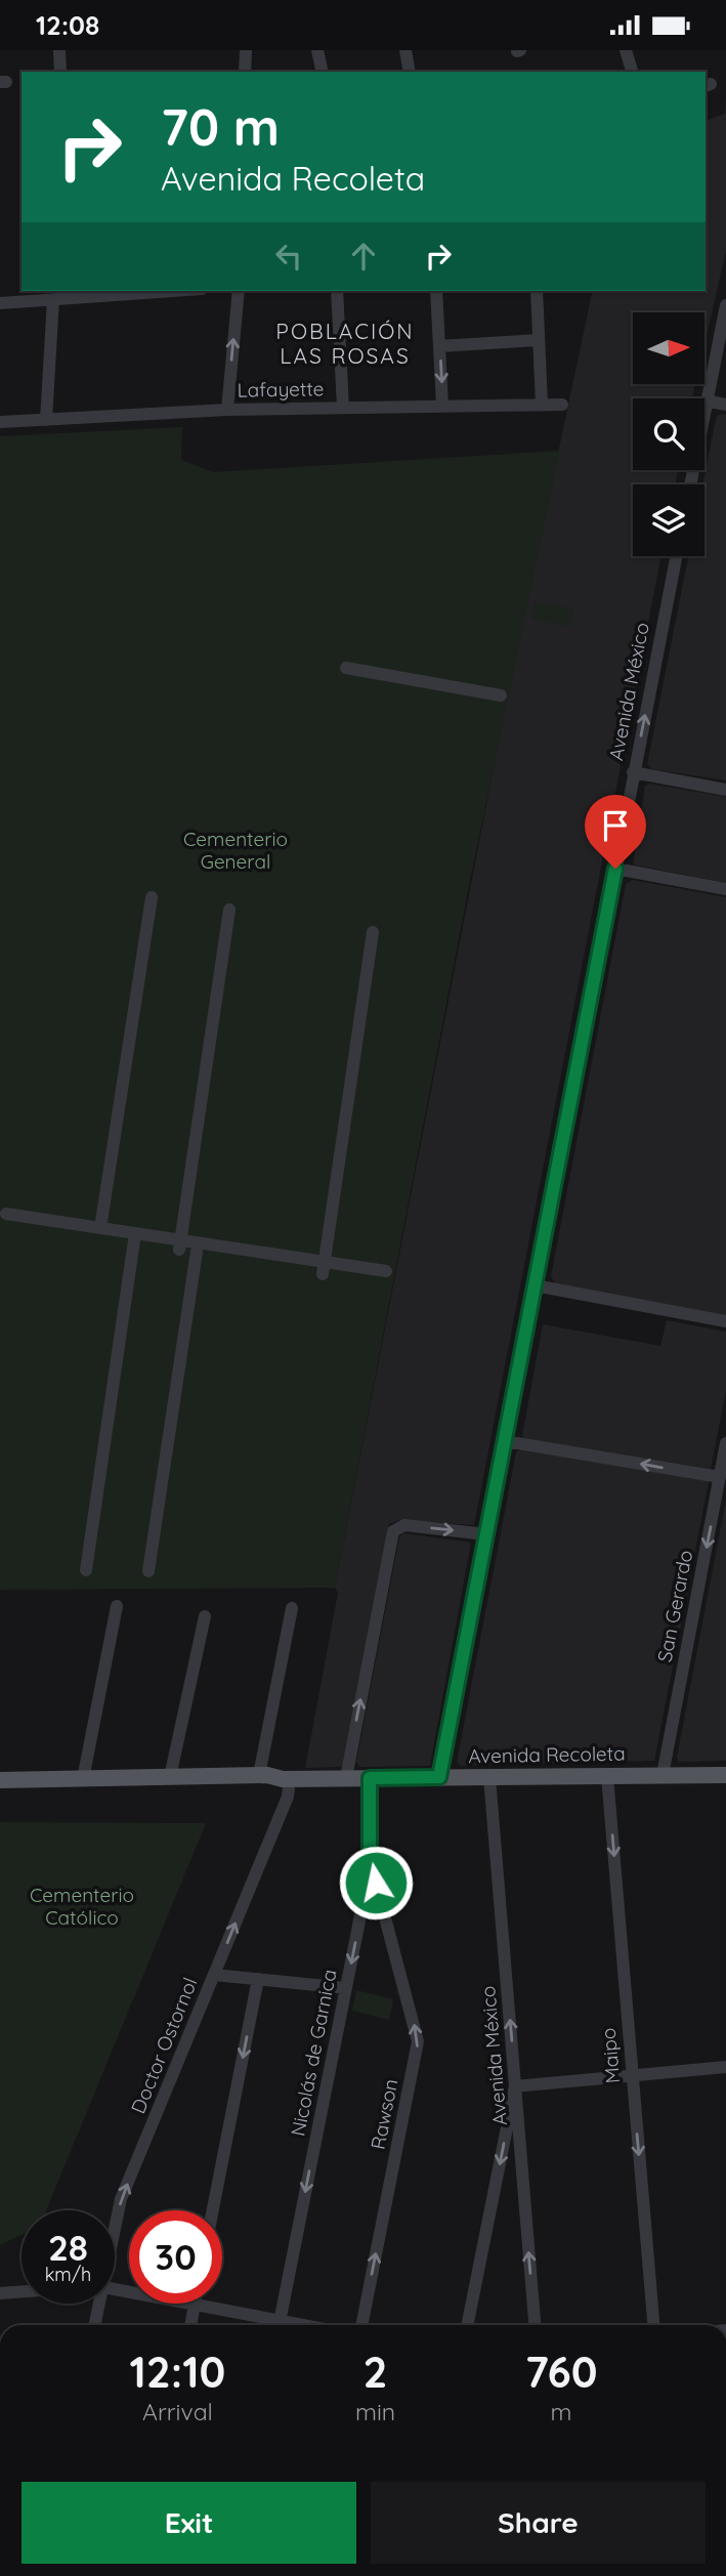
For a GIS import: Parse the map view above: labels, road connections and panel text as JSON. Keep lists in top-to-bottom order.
{
  "streets": {
    "main road": ["Avenida Recoleta"],
    "street": [
      "Lafayette",
      "Avenida México",
      "San Gerardo",
      "Doctor Ostornol",
      "Nicolás de Garnica",
      "Maipo",
      "Rawson"
    ]
  },
  "crossings": [
    ["Avenida México", "Avenida Recoleta"],
    ["San Gerardo", "Avenida Recoleta"],
    ["Avenida Recoleta", "Doctor Ostornol"],
    ["Avenida Recoleta", "Nicolás de Garnica"],
    ["Avenida Recoleta", "Maipo"],
    ["Nicolás de Garnica", "Rawson"]
  ],
  "one_way": ["San Gerardo", "Maipo"],
  "districts": ["POBLACIÓN LAS ROSAS"],
  "parks": ["Cementerio General", "Cementerio Católico"],
  "north": "right",
  "page": {
    "status": "12:08",
    "turn": ["70 m", "Avenida Recoleta"],
    "speed": "28 km/h",
    "limit": "30",
    "eta": [
      "12:10",
      "Arrival",
      "2",
      "min",
      "760",
      "m"
    ],
    "buttons": ["Exit", "Share"]
  }
}
